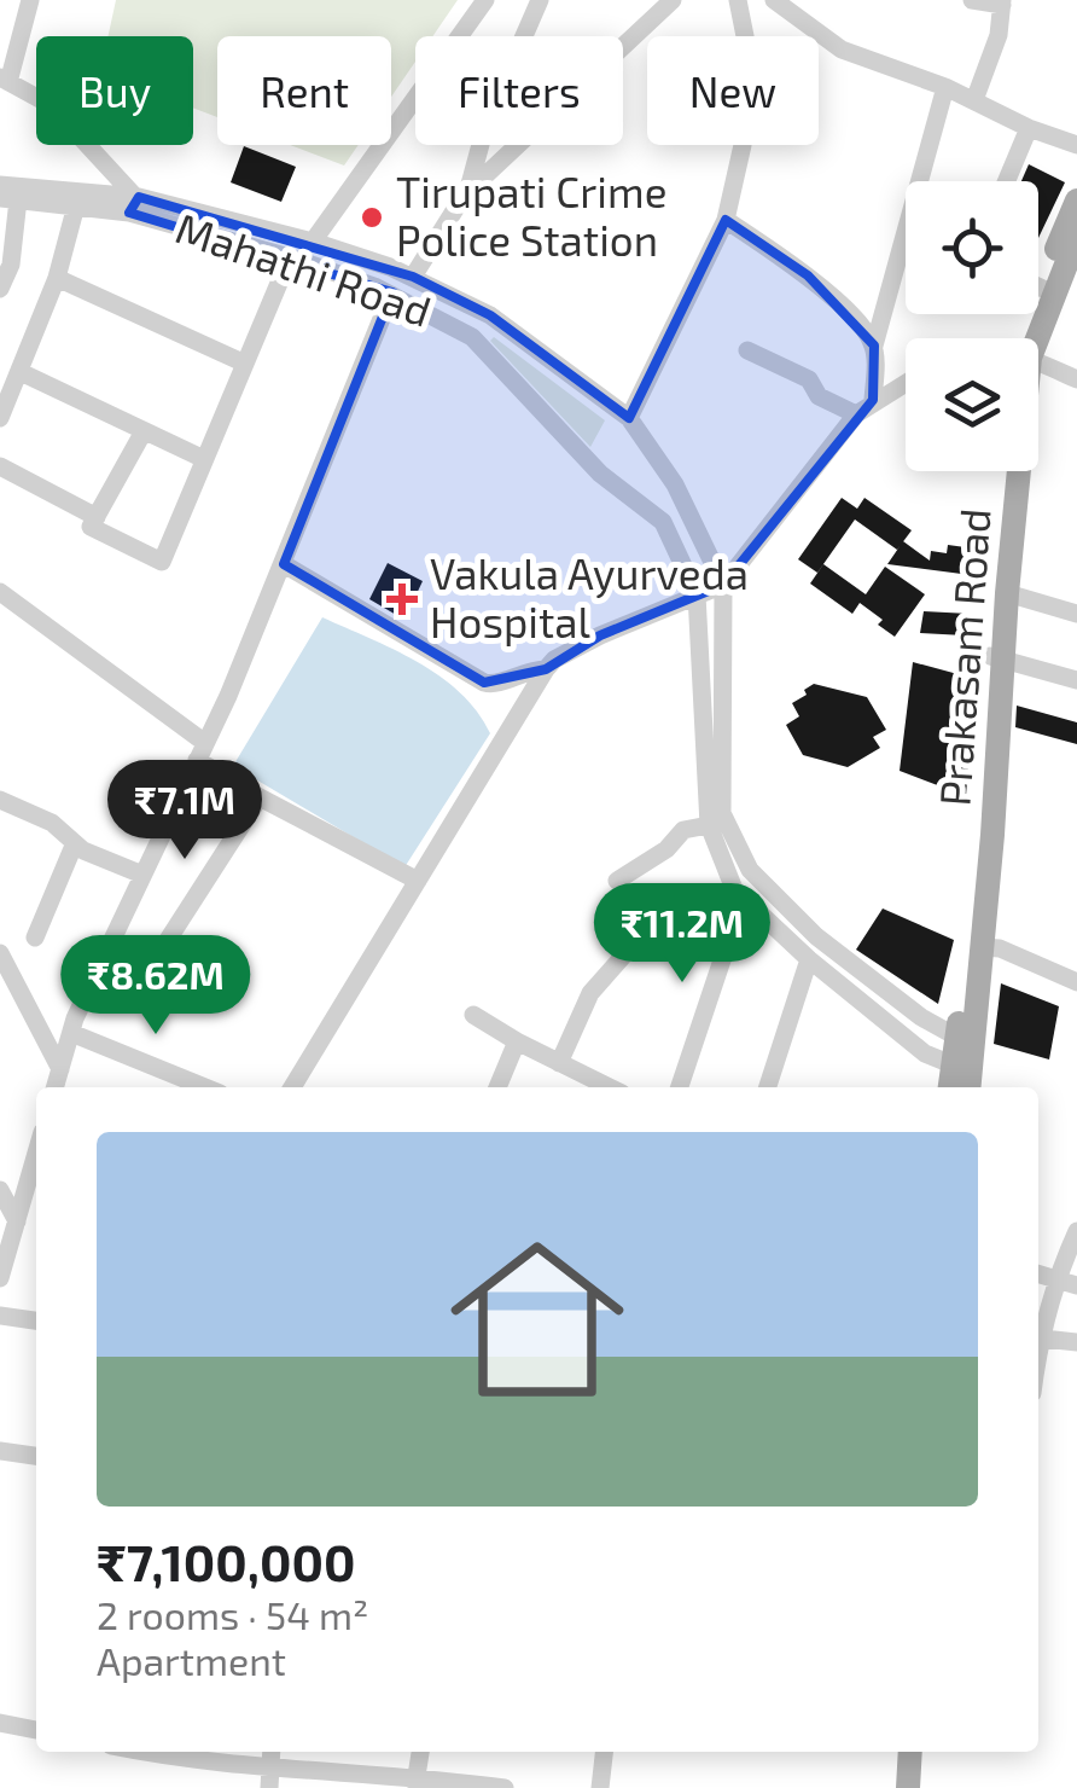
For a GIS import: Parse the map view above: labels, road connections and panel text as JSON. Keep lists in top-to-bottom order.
{
  "streets": {
    "main road": ["Prakasam Road"],
    "street": ["Mahathi Road"]
  },
  "crossings": [
    ["Mahathi Road", "Prakasam Road"]
  ],
  "places": {
    "other": ["Tirupati Crime Police Station"],
    "health": ["Vakula Ayurveda Hospital"]
  },
  "page": {
    "chip": [
      "Buy",
      "Rent",
      "Filters",
      "New"
    ],
    "price": ["₹7.1M", "₹11.2M", "₹8.62M"],
    "list": [
      {
        "name": "₹7,100,000",
        "note": "2 rooms · 54 m² · Apartment"
      }
    ]
  }
}
